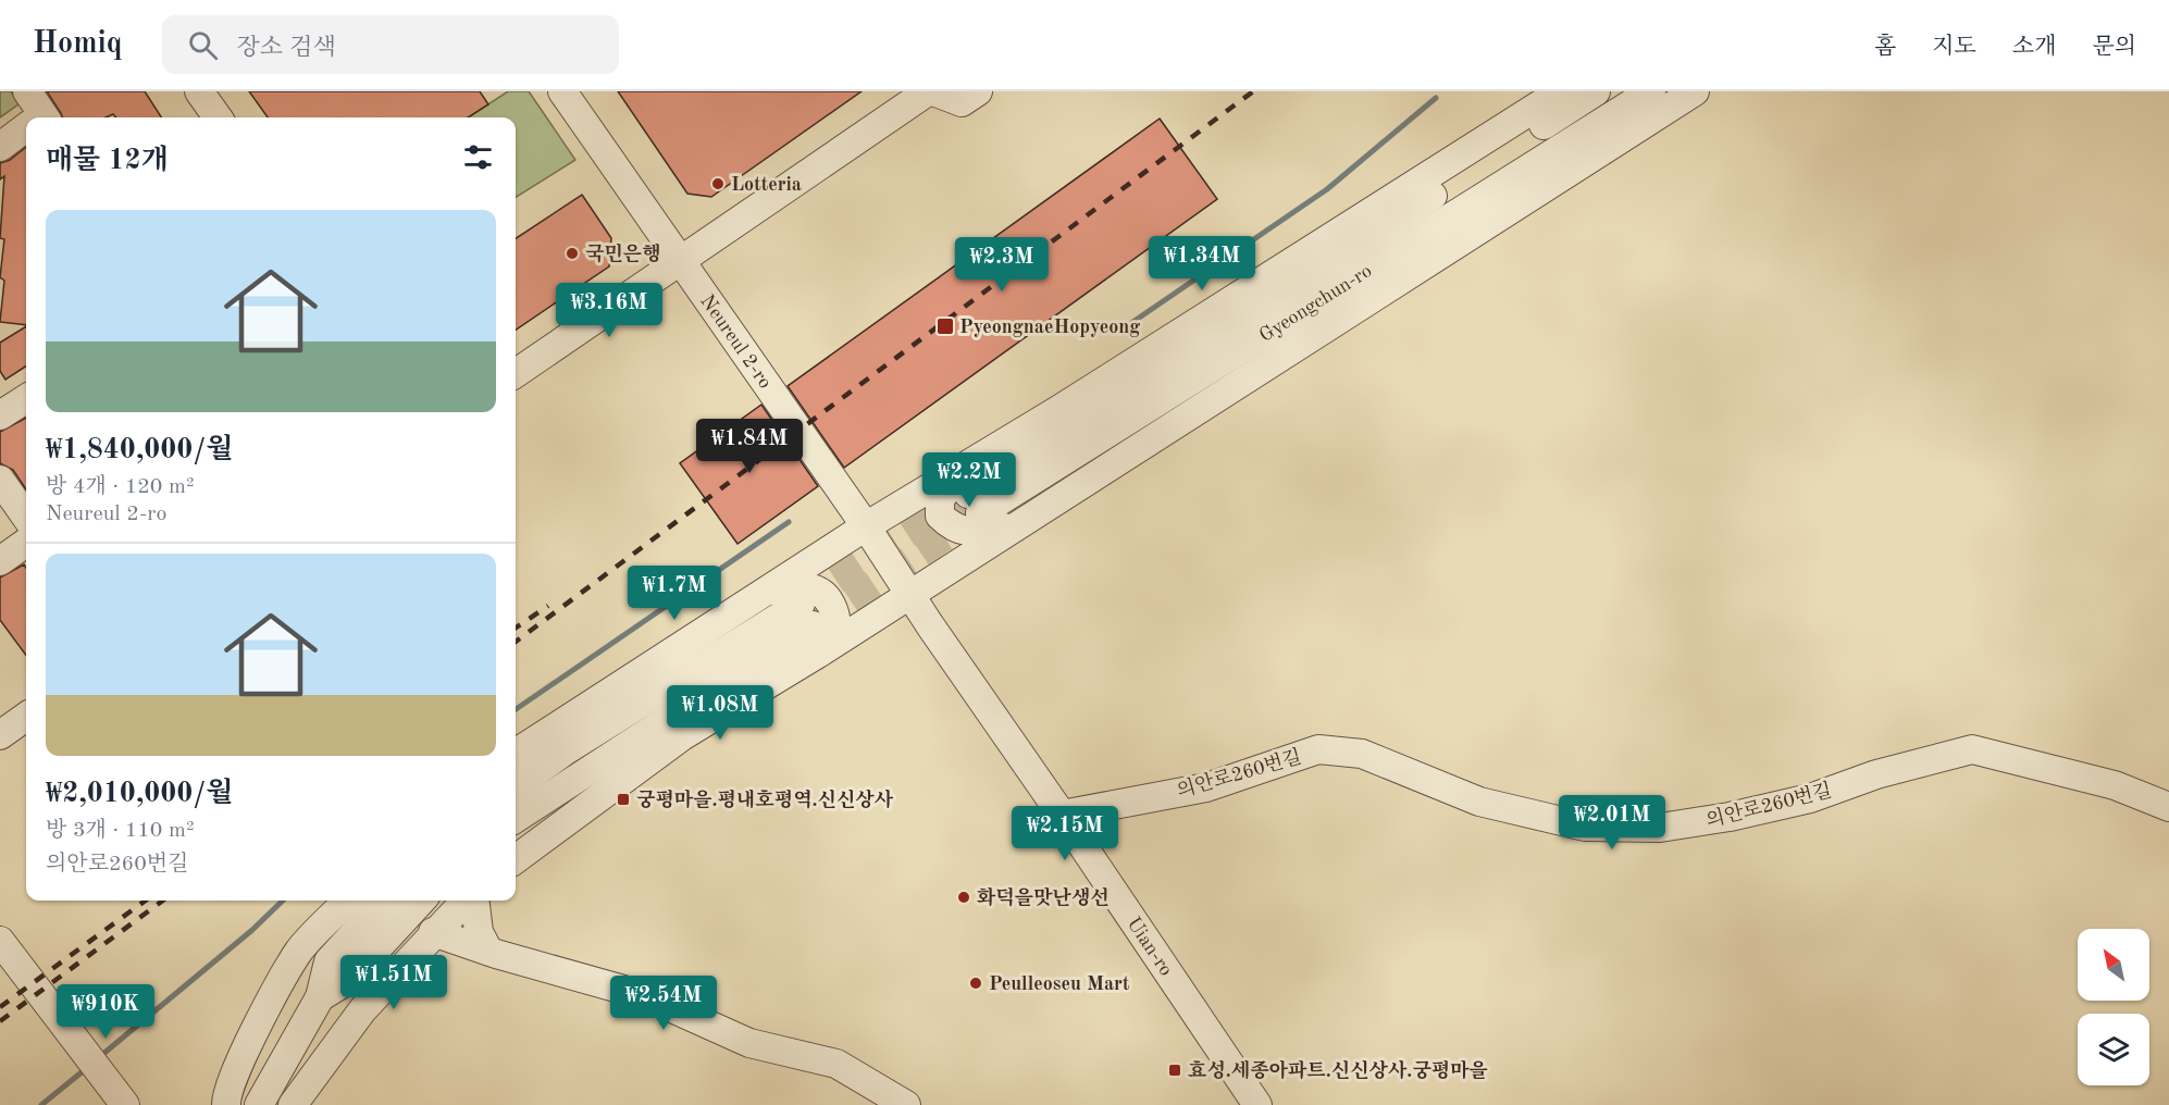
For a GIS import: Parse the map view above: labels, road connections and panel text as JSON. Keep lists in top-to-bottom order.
{
  "streets": {
    "street": [
      "Gyeongchun-ro",
      "Neureul 2-ro",
      "의안로260번길",
      "Uian-ro"
    ]
  },
  "crossings": [
    ["Neureul 2-ro", "Uian-ro"],
    ["의안로260번길", "Uian-ro"]
  ],
  "places": {
    "other": [
      "Lotteria",
      "국민은행",
      "화덕을맛난생선",
      "Peulleoseu Mart"
    ],
    "transit": ["PyeongnaeHopyeong", "궁평마을.평내호평역.신신상사", "효성.세종아파트.신신상사.궁평마을"]
  },
  "north": "top left",
  "page": {
    "header": "Homiq",
    "search": "장소 검색",
    "nav": [
      "홈",
      "지도",
      "소개",
      "문의"
    ],
    "heading": "매물 12개",
    "list": [
      {
        "name": "₩1,840,000/월",
        "note": "방 4개 · 120 m² · Neureul 2-ro"
      },
      {
        "name": "₩2,010,000/월",
        "note": "방 3개 · 110 m² · 의안로260번길"
      }
    ],
    "price": [
      "₩1.34M",
      "₩2.3M",
      "₩3.16M",
      "₩1.84M",
      "₩2.2M",
      "₩1.7M",
      "₩1.08M",
      "₩2.01M",
      "₩2.15M",
      "₩1.51M",
      "₩2.54M",
      "₩910K"
    ]
  }
}
